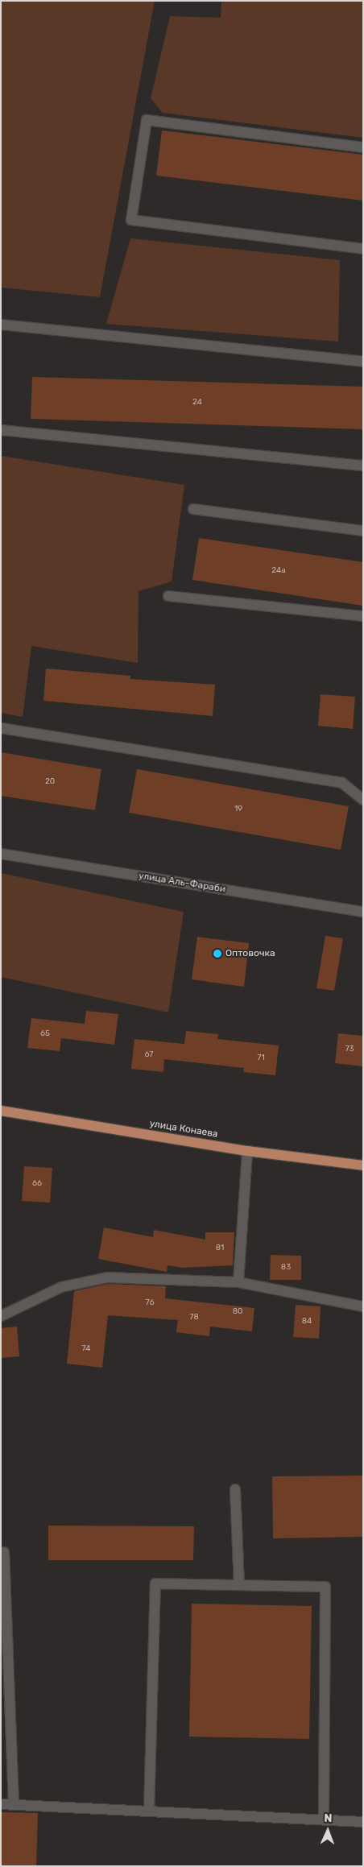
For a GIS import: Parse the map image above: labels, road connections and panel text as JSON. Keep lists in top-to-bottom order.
{
  "streets": {
    "main road": ["улица Конаева"],
    "street": ["улица Аль-Фараби"]
  },
  "places": ["Оптовочка"],
  "house_numbers": [
    "24",
    "24а",
    "20",
    "19",
    "65",
    "73",
    "67",
    "71",
    "66",
    "81",
    "83",
    "76",
    "80",
    "78",
    "84",
    "74"
  ],
  "north": "top"
}
